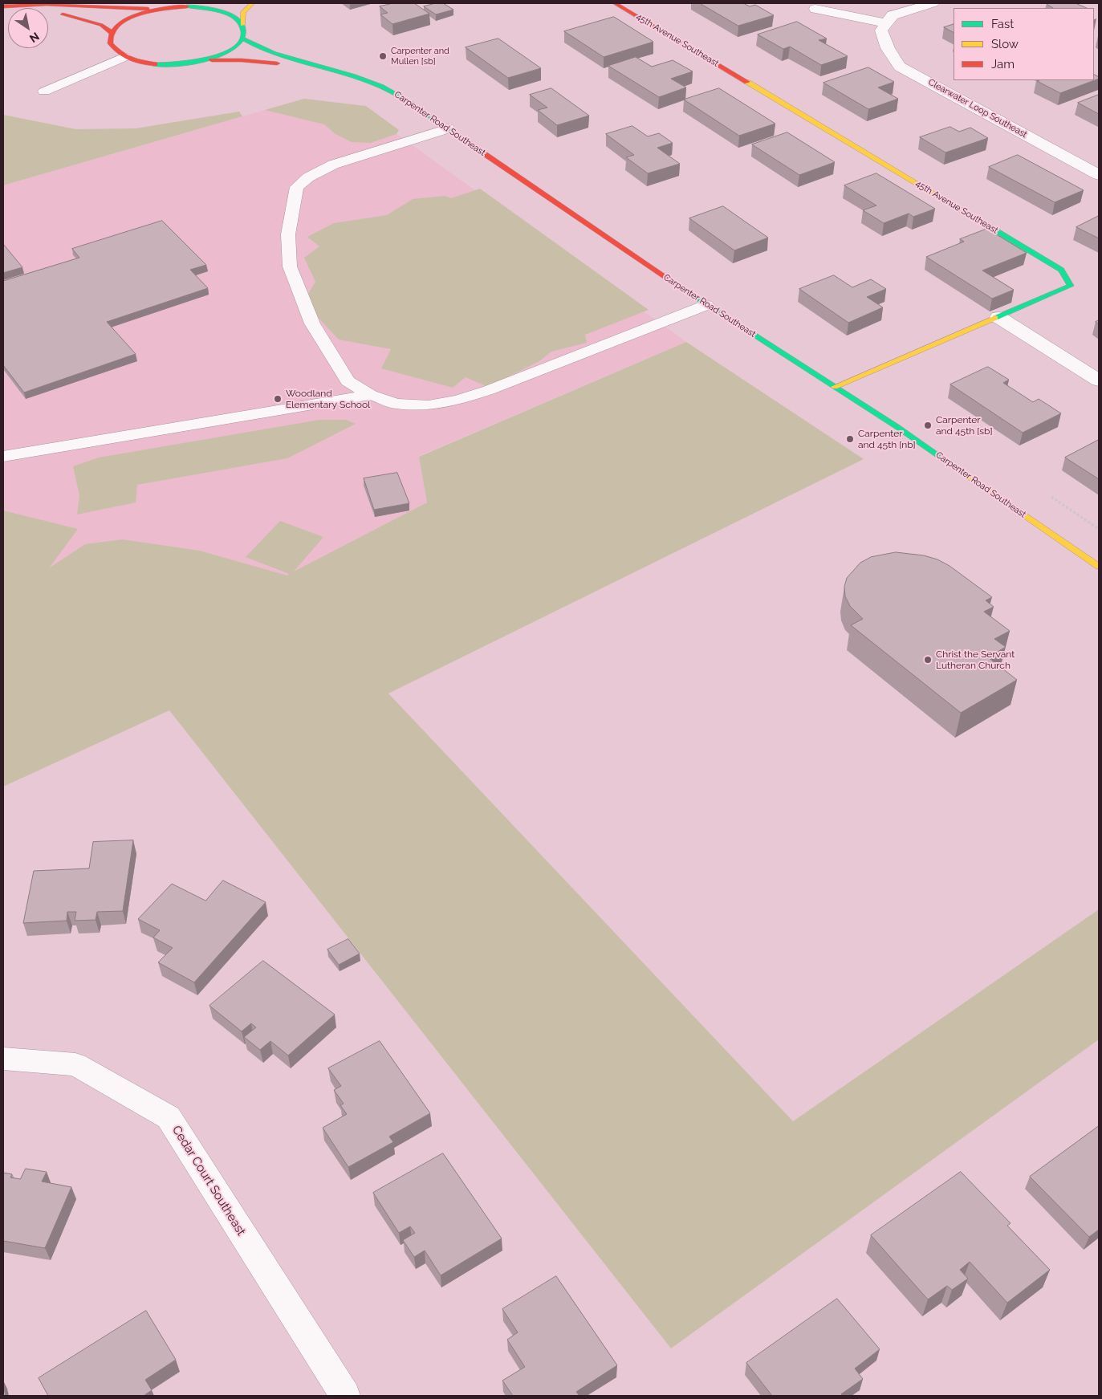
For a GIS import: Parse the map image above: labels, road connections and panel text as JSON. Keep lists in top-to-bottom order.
{
  "streets": {
    "street": [
      "45th Avenue Southeast",
      "Clearwater Loop Southeast",
      "Carpenter Road Southeast",
      "Cedar Court Southeast"
    ]
  },
  "crossings": [
    ["45th Avenue Southeast", "Carpenter Road Southeast"]
  ],
  "places": [
    "Carpenter and Mullen [sb]",
    "Woodland Elementary School",
    "Carpenter and 45th [sb]",
    "Carpenter and 45th [nb]",
    "Christ the Servant Lutheran Church"
  ],
  "legend": ["Fast", "Slow", "Jam"],
  "north": "bottom right"
}
